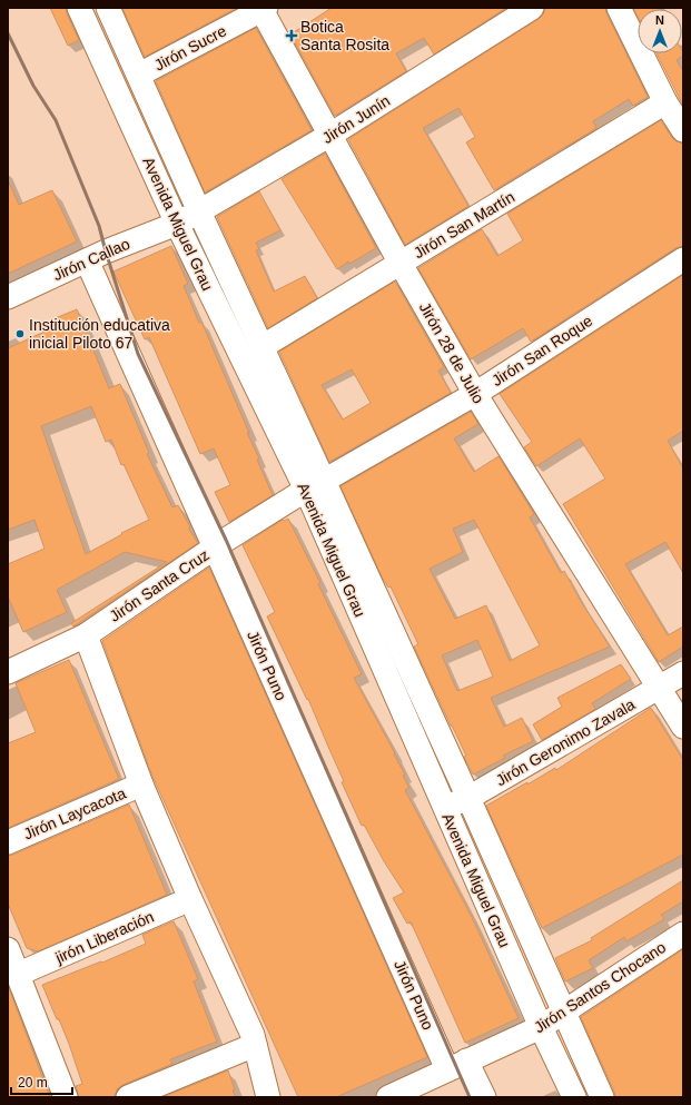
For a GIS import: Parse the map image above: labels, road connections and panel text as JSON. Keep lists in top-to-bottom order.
{
  "streets": {
    "street": [
      "Jirón Sucre",
      "Jirón Junín",
      "Avenida Miguel Grau",
      "Jirón San Martín",
      "Jirón Callao",
      "Jirón San Roque",
      "Jirón 28 de Julio",
      "Jirón Santa Cruz",
      "Jirón Puno",
      "Jirón Geronimo Zavala",
      "Jirón Laycacota",
      "jirón Liberación",
      "Jirón Santos Chocano"
    ]
  },
  "crossings": [
    ["Jirón Sucre", "Avenida Miguel Grau"],
    ["Jirón Sucre", "Jirón 28 de Julio"],
    ["Jirón Junín", "Avenida Miguel Grau"],
    ["Jirón Junín", "Jirón Callao"],
    ["Jirón Junín", "Jirón 28 de Julio"],
    ["Avenida Miguel Grau", "Jirón San Martín"],
    ["Avenida Miguel Grau", "Jirón Callao"],
    ["Avenida Miguel Grau", "Jirón San Roque"],
    ["Avenida Miguel Grau", "Jirón Santa Cruz"],
    ["Avenida Miguel Grau", "Jirón Geronimo Zavala"],
    ["Avenida Miguel Grau", "Jirón Santos Chocano"],
    ["Jirón San Martín", "Jirón 28 de Julio"],
    ["Jirón Callao", "Jirón Puno"],
    ["Jirón San Roque", "Jirón 28 de Julio"],
    ["Jirón San Roque", "Jirón Santa Cruz"],
    ["Jirón 28 de Julio", "Jirón Geronimo Zavala"],
    ["Jirón Santa Cruz", "Jirón Puno"],
    ["Jirón Puno", "Jirón Santos Chocano"]
  ],
  "places": {
    "health": ["Botica Santa Rosita"],
    "other": ["Institución educativa inicial Piloto 67"]
  },
  "scale_bar": "20 m",
  "north": "top"
}
